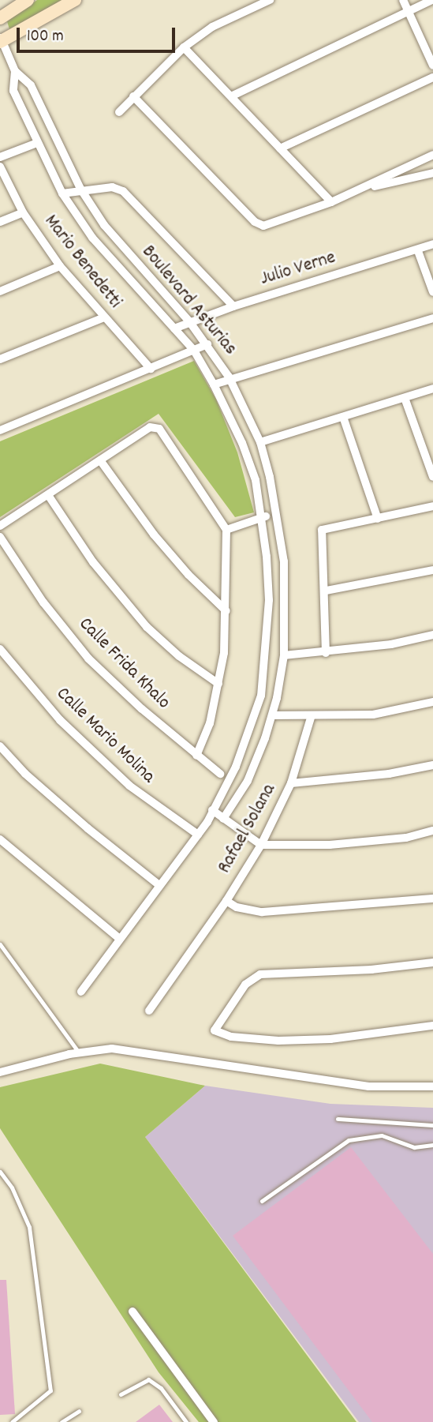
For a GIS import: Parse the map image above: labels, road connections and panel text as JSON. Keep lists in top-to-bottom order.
{
  "streets": {
    "street": [
      "Mario Benedetti",
      "Julio Verne",
      "Boulevard Asturias",
      "Calle Frida Khalo",
      "Calle Mario Molina",
      "Rafael Solana"
    ]
  },
  "crossings": [
    ["Julio Verne", "Boulevard Asturias"],
    ["Boulevard Asturias", "Calle Mario Molina"]
  ],
  "scale_bar": "100 m"
}
